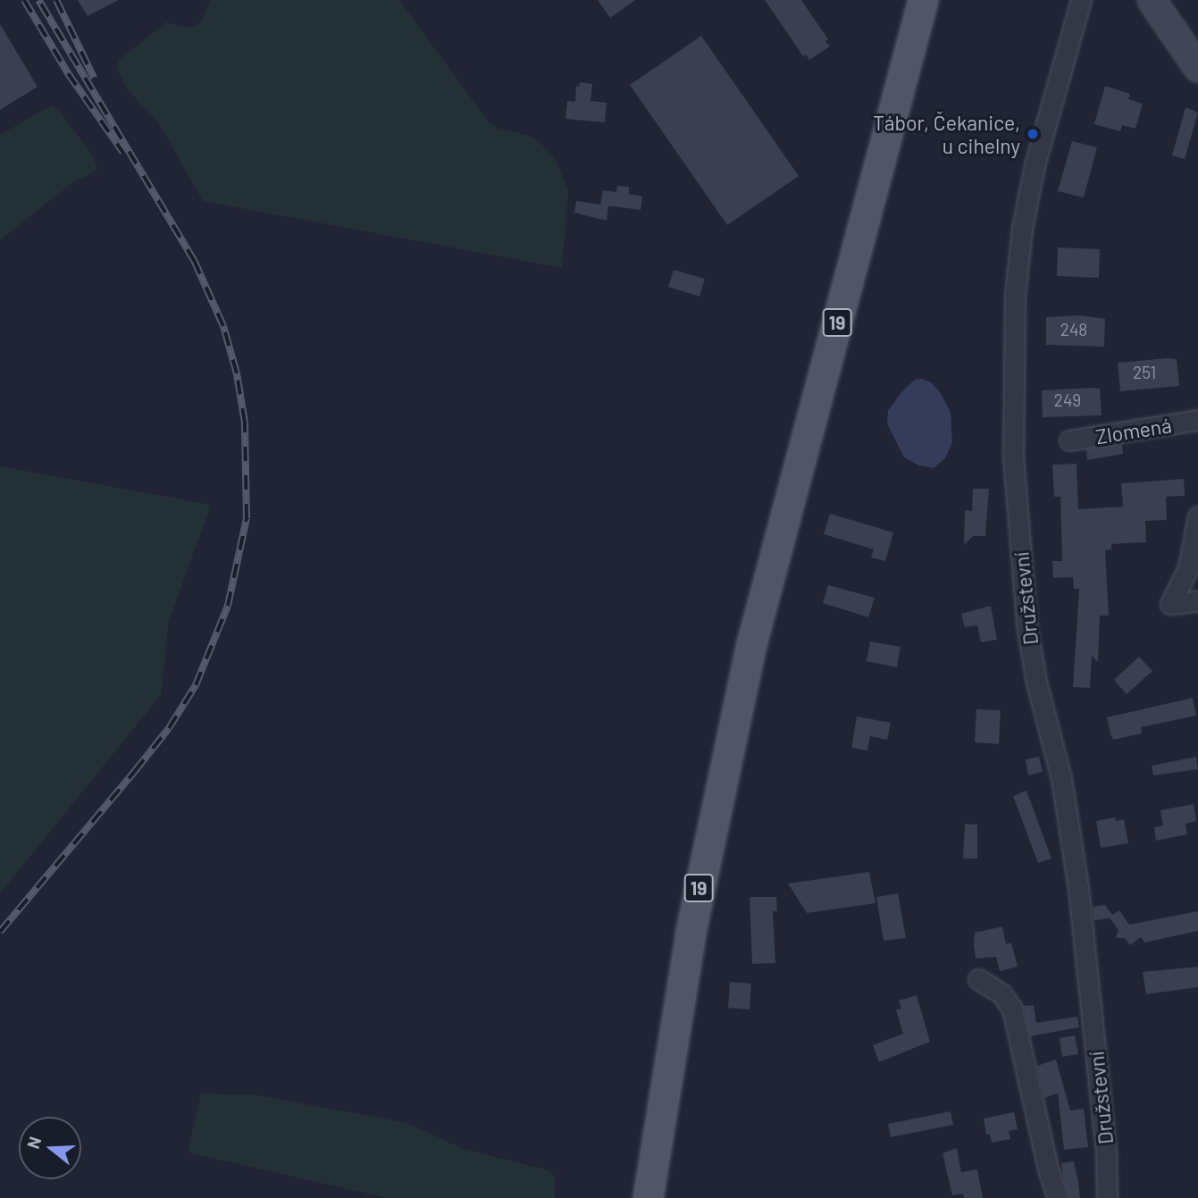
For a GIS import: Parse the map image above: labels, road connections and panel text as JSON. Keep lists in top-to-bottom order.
{
  "streets": {
    "main road": ["19"],
    "street": ["Zlomená", "Družstevní"]
  },
  "places": ["Tábor, Čekanice, u cihelny"],
  "house_numbers": ["248", "251", "249"],
  "north": "left"
}
